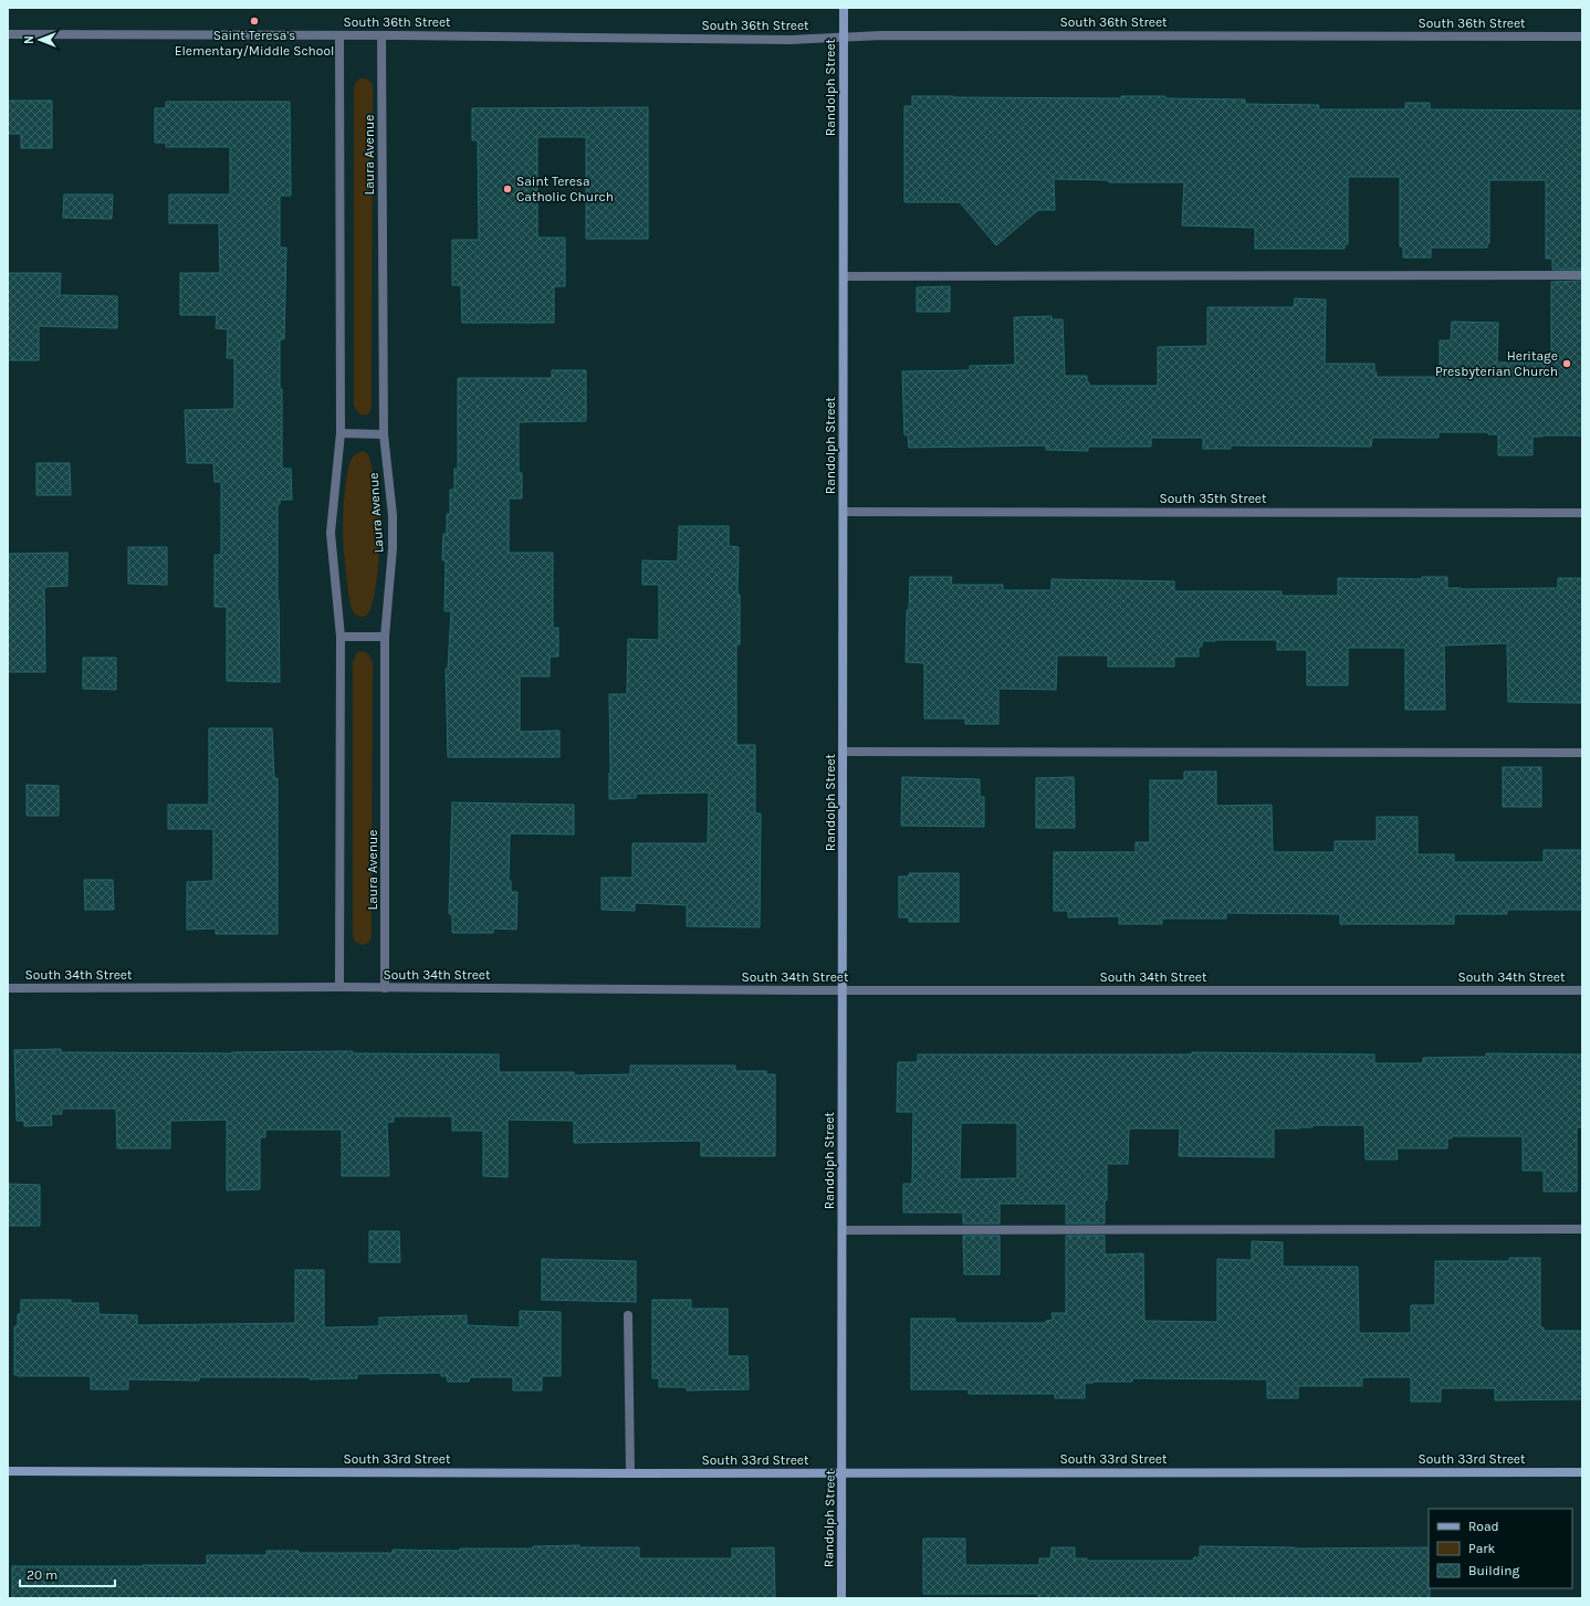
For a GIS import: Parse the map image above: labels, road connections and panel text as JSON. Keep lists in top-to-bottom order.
{
  "streets": {
    "main road": ["Randolph Street", "South 33rd Street"],
    "street": [
      "South 36th Street",
      "Laura Avenue",
      "South 35th Street",
      "South 34th Street"
    ]
  },
  "crossings": [
    ["South 36th Street", "Randolph Street"],
    ["South 36th Street", "Laura Avenue"],
    ["Randolph Street", "South 35th Street"],
    ["Randolph Street", "South 34th Street"],
    ["Randolph Street", "South 33rd Street"],
    ["Laura Avenue", "South 34th Street"]
  ],
  "places": ["Saint Teresa's Elementary/Middle School", "Saint Teresa Catholic Church", "Heritage Presbyterian Church"],
  "legend": ["Road", "Park", "Building"],
  "scale_bar": "20 m",
  "north": "left"
}
